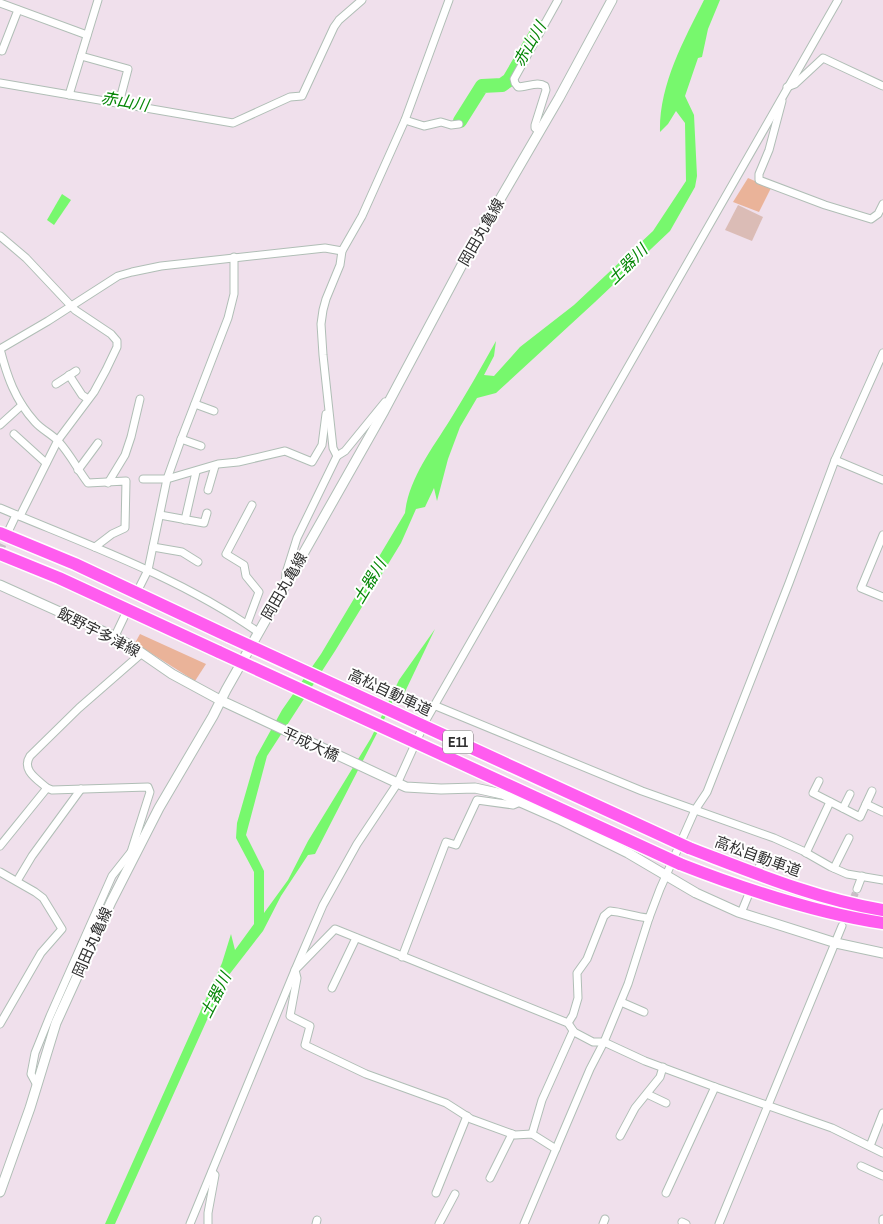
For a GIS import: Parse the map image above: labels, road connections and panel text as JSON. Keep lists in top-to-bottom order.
{
  "streets": {
    "highway": ["高松自動車道", "E11"],
    "main road": ["岡田丸亀線", "飯野宇多津線", "平成大橋"]
  },
  "crossings": [
    ["岡田丸亀線", "飯野宇多津線"],
    ["飯野宇多津線", "平成大橋"]
  ],
  "water": ["赤山川", "土器川"]
}
